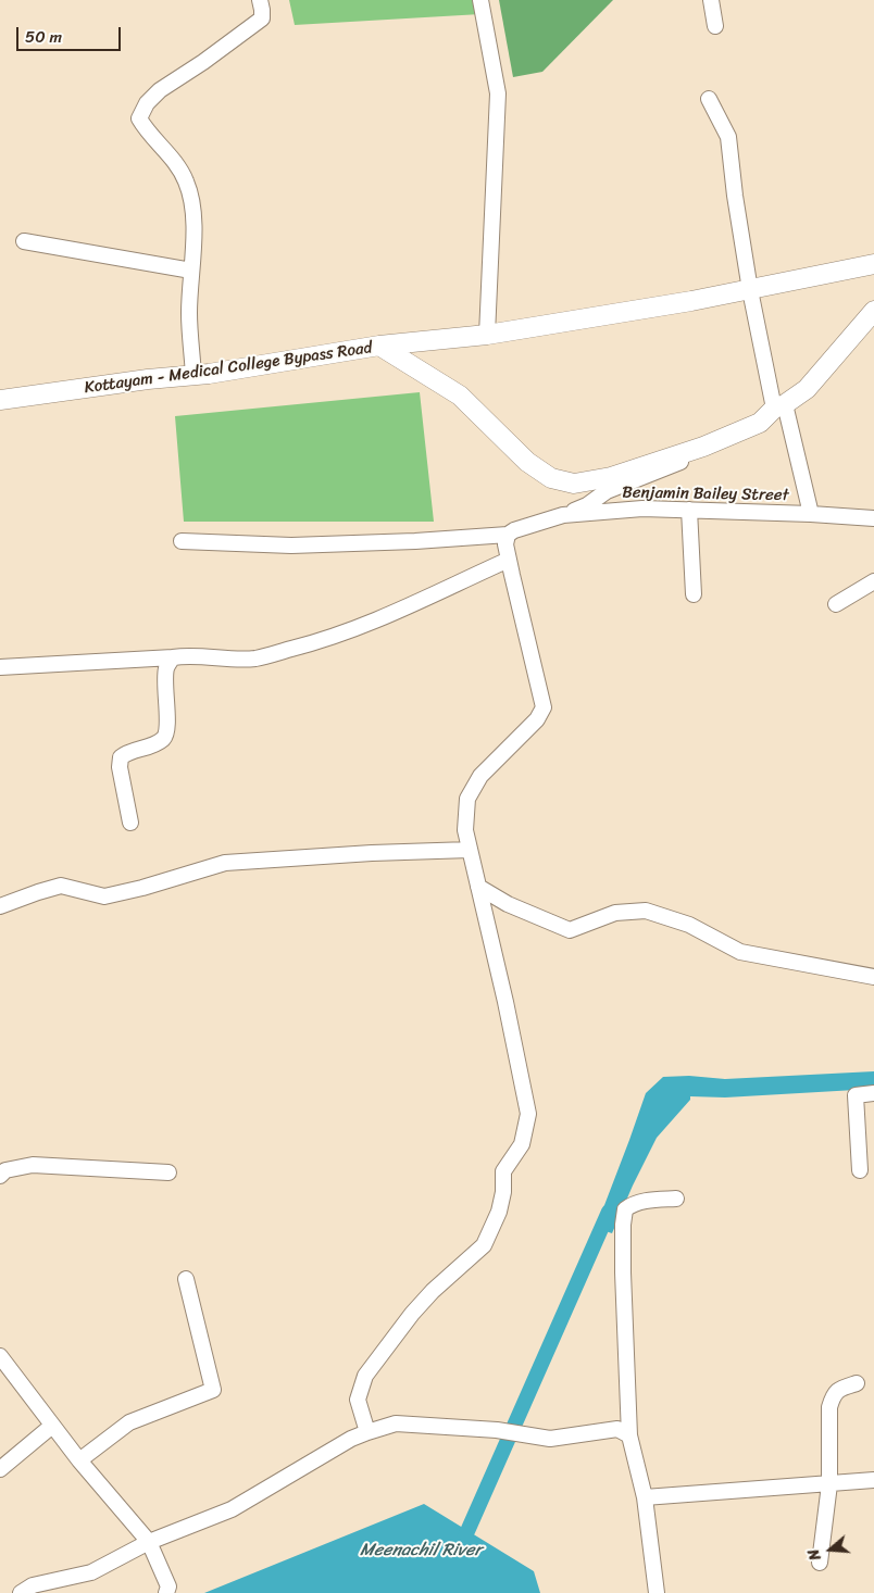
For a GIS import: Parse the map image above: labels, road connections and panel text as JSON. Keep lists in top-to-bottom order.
{
  "streets": {
    "main road": ["Kottayam - Medical College Bypass Road"],
    "street": ["Benjamin Bailey Street"]
  },
  "water": ["Meenachil River"],
  "scale_bar": "50 m",
  "north": "left"
}
